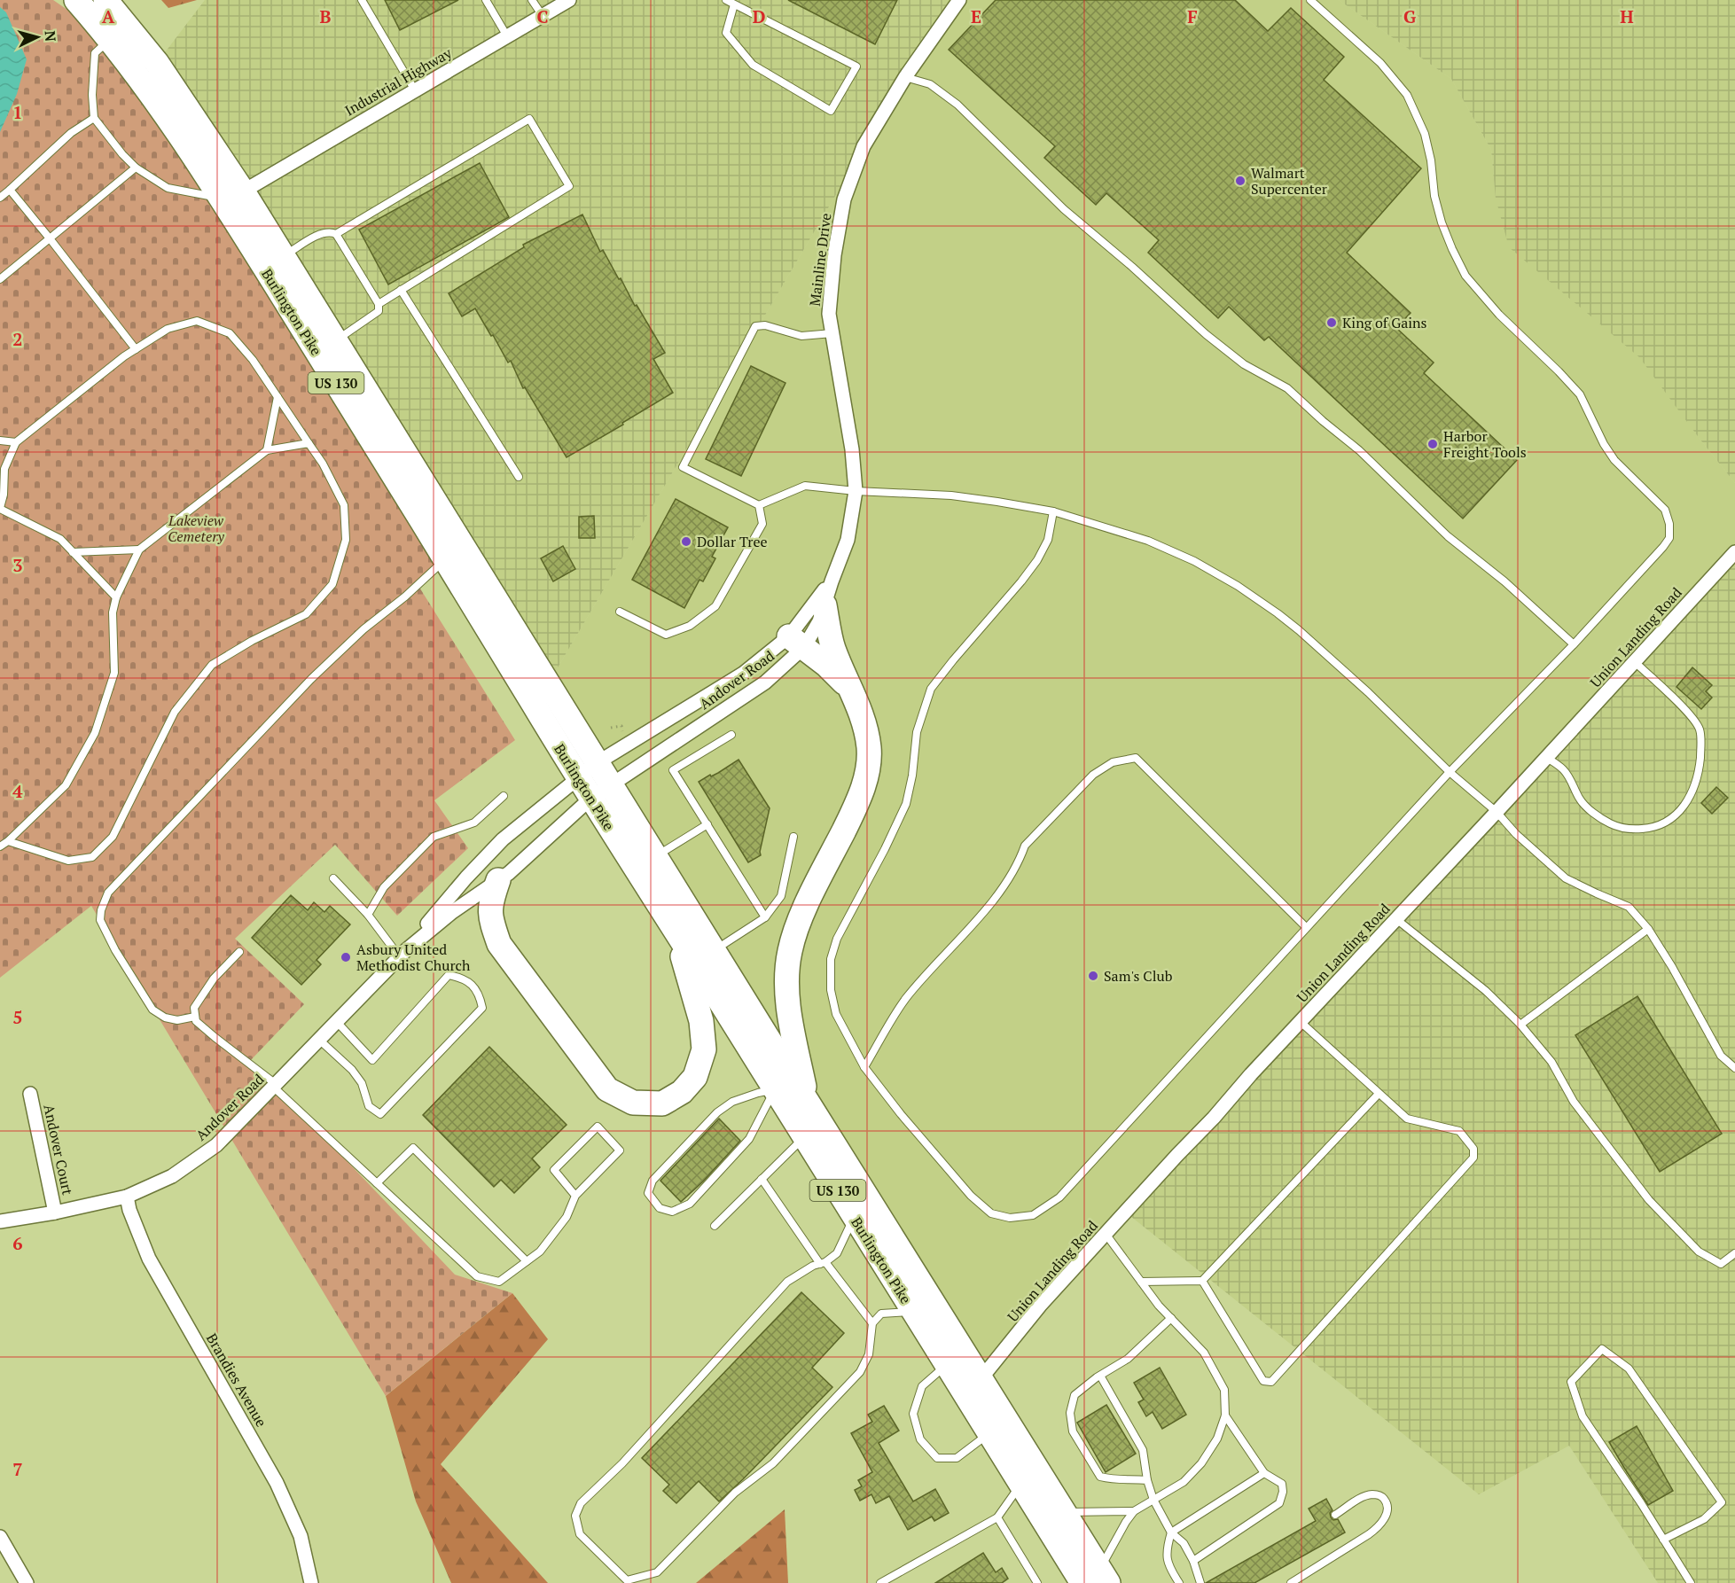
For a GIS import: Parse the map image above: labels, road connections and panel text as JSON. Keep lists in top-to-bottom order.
{
  "streets": {
    "highway": ["Burlington Pike", "US 130"],
    "street": [
      "Industrial Highway",
      "Mainline Drive",
      "Union Landing Road",
      "Andover Road",
      "Andover Court",
      "Brandies Avenue"
    ]
  },
  "crossings": [
    ["Industrial Highway", "Burlington Pike"],
    ["Mainline Drive", "Andover Road"],
    ["Burlington Pike", "Union Landing Road"],
    ["Burlington Pike", "Andover Road"],
    ["Andover Road", "Andover Court"],
    ["Andover Road", "Brandies Avenue"]
  ],
  "parks": ["Lakeview Cemetery"],
  "places": [
    "Walmart Supercenter",
    "King of Gains",
    "Harbor Freight Tools",
    "Dollar Tree",
    "Asbury United Methodist Church",
    "Sam's Club"
  ],
  "north": "right",
  "grid": {
    "columns": [
      "A",
      "B",
      "C",
      "D",
      "E",
      "F",
      "G",
      "H"
    ],
    "rows": [
      "1",
      "2",
      "3",
      "4",
      "5",
      "6",
      "7"
    ]
  }
}
